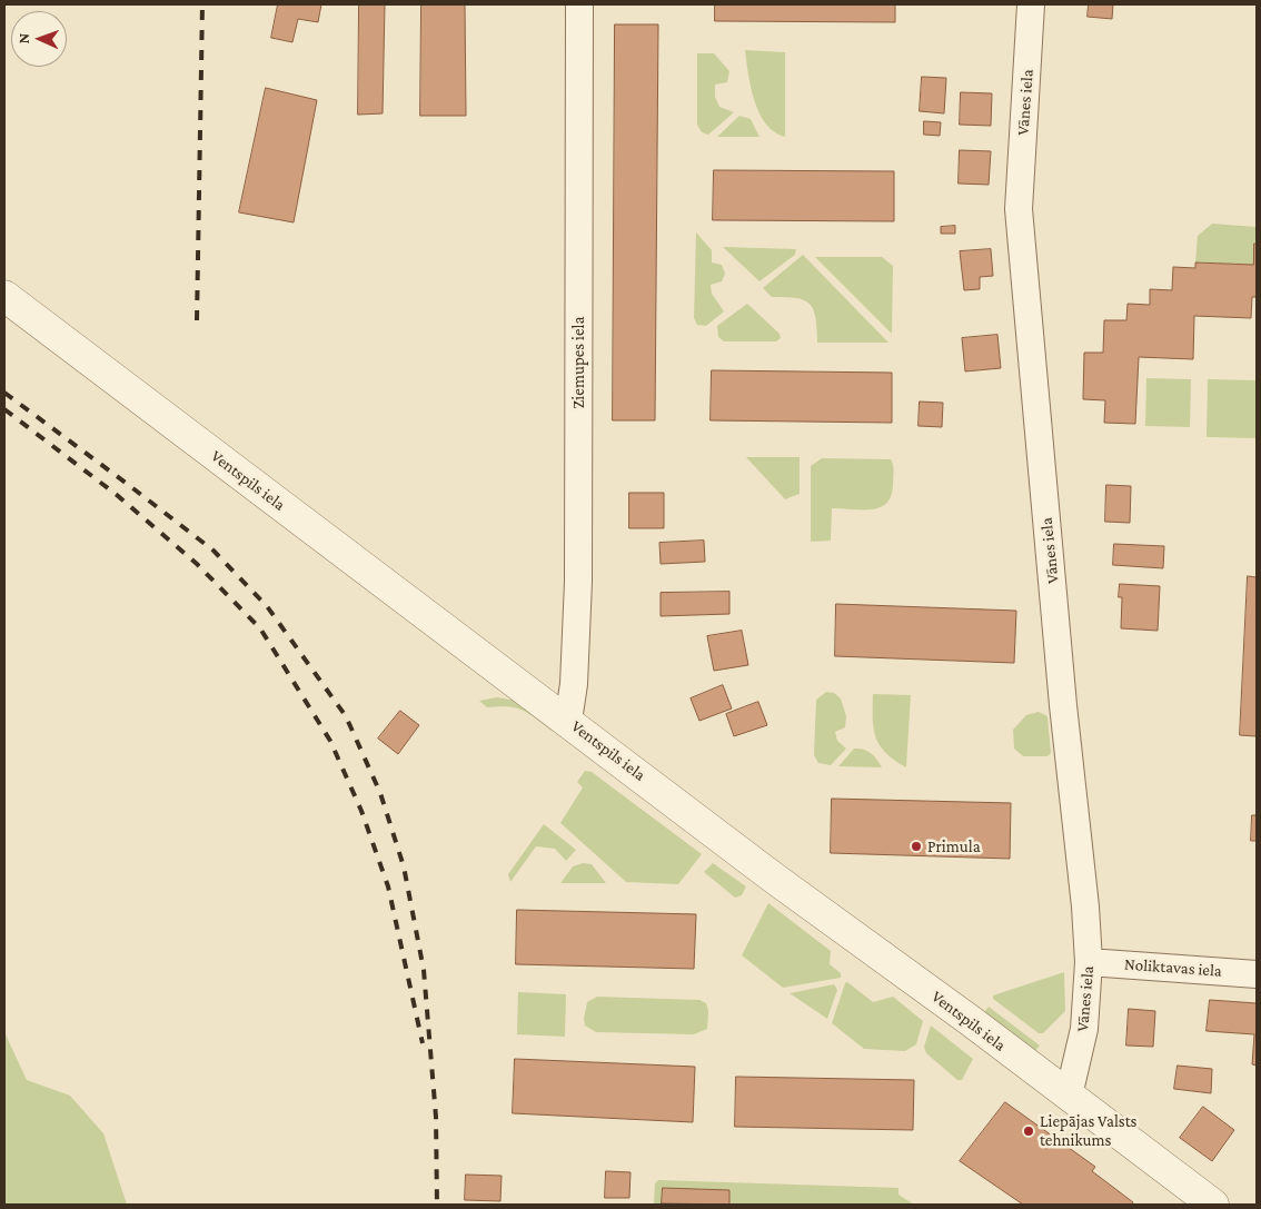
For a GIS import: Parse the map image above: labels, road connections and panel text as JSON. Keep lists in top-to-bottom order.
{
  "streets": {
    "street": [
      "Vānes iela",
      "Ziemupes iela",
      "Ventspils iela",
      "Noliktavas iela"
    ]
  },
  "crossings": [
    ["Vānes iela", "Ventspils iela"],
    ["Vānes iela", "Noliktavas iela"],
    ["Ziemupes iela", "Ventspils iela"]
  ],
  "places": ["Primula", "Liepājas Valsts tehnikums"],
  "north": "left"
}
